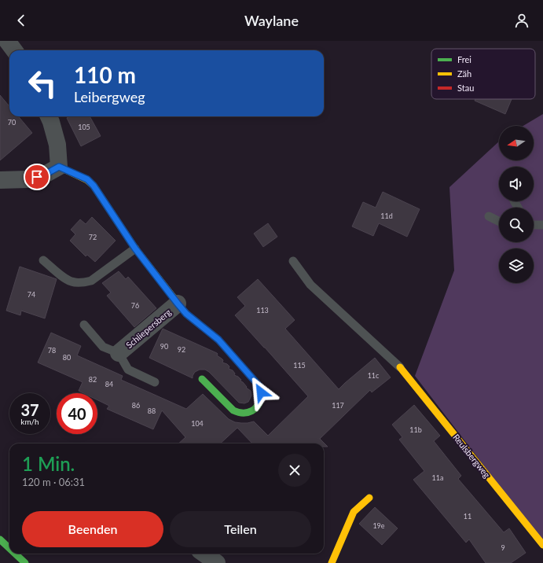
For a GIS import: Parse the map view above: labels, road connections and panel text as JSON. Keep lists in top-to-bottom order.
{
  "streets": {
    "street": ["Schliepersberg", "Reulsbergweg"]
  },
  "house_numbers": [
    "70",
    "105",
    "11d",
    "72",
    "74",
    "76",
    "113",
    "90",
    "92",
    "78",
    "80",
    "115",
    "11c",
    "82",
    "84",
    "86",
    "117",
    "88",
    "104",
    "11b",
    "11a",
    "11",
    "19e",
    "9"
  ],
  "legend": ["Frei", "Zäh", "Stau"],
  "north": "left",
  "page": {
    "header": "Waylane",
    "turn": ["110 m", "Leibergweg"],
    "speed": "37 km/h",
    "limit": "40",
    "heading": ["1 Min.", "120 m · 06:31"],
    "buttons": ["Beenden", "Teilen"]
  }
}
